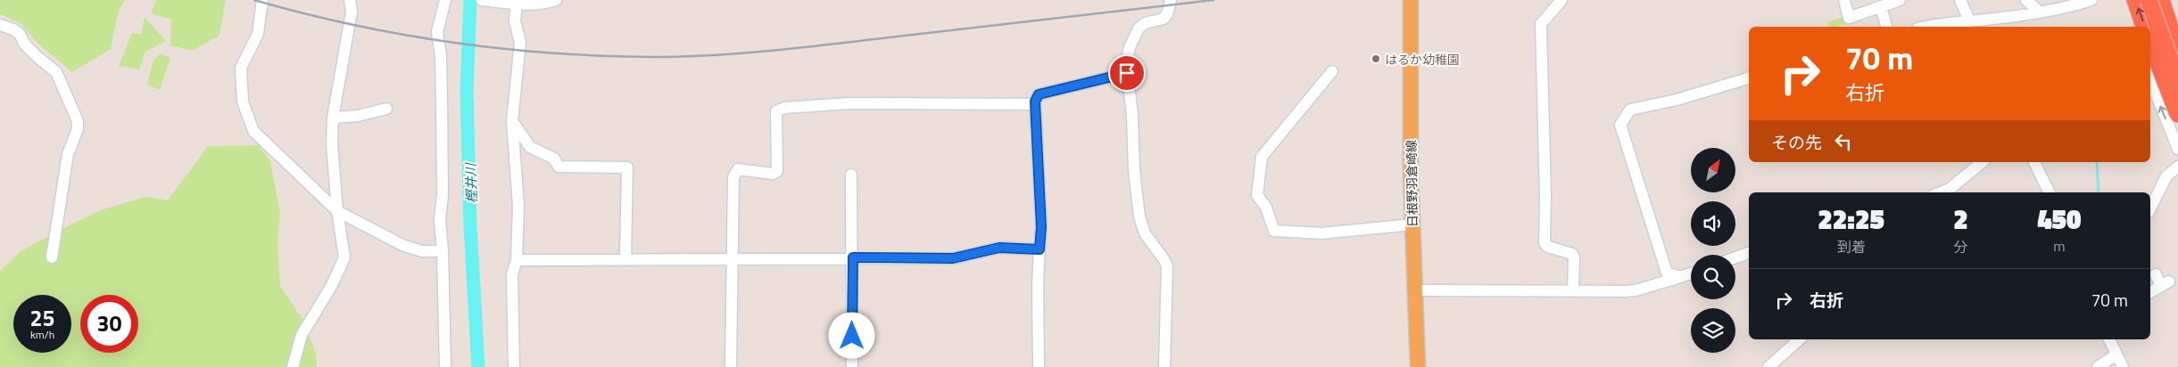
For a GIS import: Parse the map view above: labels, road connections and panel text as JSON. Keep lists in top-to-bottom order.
{
  "streets": {
    "main road": ["日根野羽倉崎線"]
  },
  "water": ["樫井川"],
  "places": ["はるか幼稚園"],
  "north": "top right",
  "page": {
    "turn": ["70 m", "右折"],
    "then": "その先",
    "eta": [
      "22:25",
      "到着",
      "2",
      "分",
      "450",
      "m"
    ],
    "list": [
      {
        "name": "右折",
        "value": "70 m"
      }
    ],
    "speed": "25 km/h",
    "limit": "30"
  }
}
